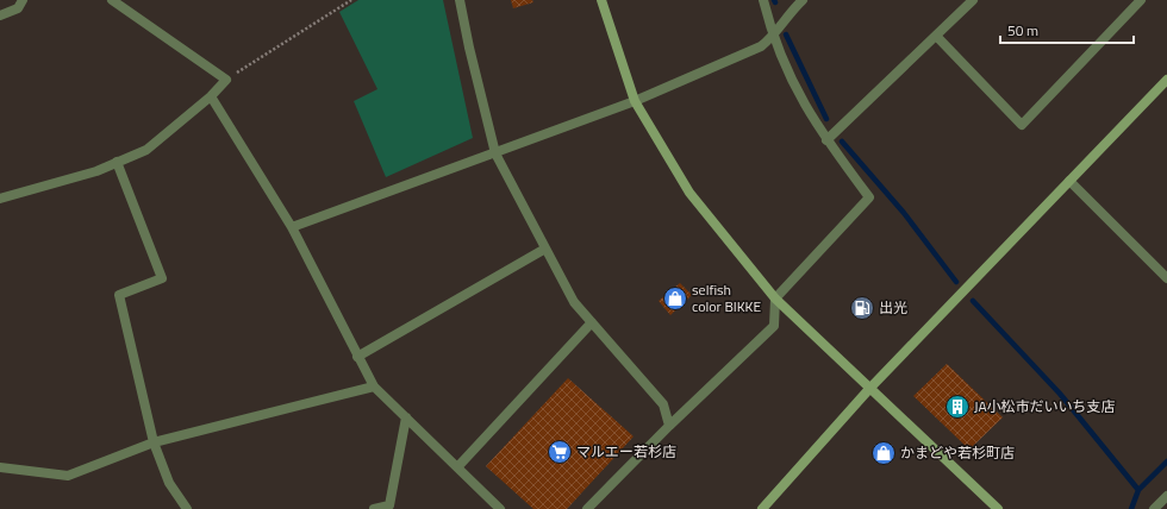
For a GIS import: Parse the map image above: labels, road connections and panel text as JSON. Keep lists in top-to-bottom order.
{
  "places": {
    "shop": ["selfish color BIKKE", "かまどや若杉町店"],
    "fuel station": ["出光"],
    "building": ["JA小松市だいいち支店"],
    "supermarket": ["マルエー若杉店"]
  },
  "scale_bar": "50 m"
}
